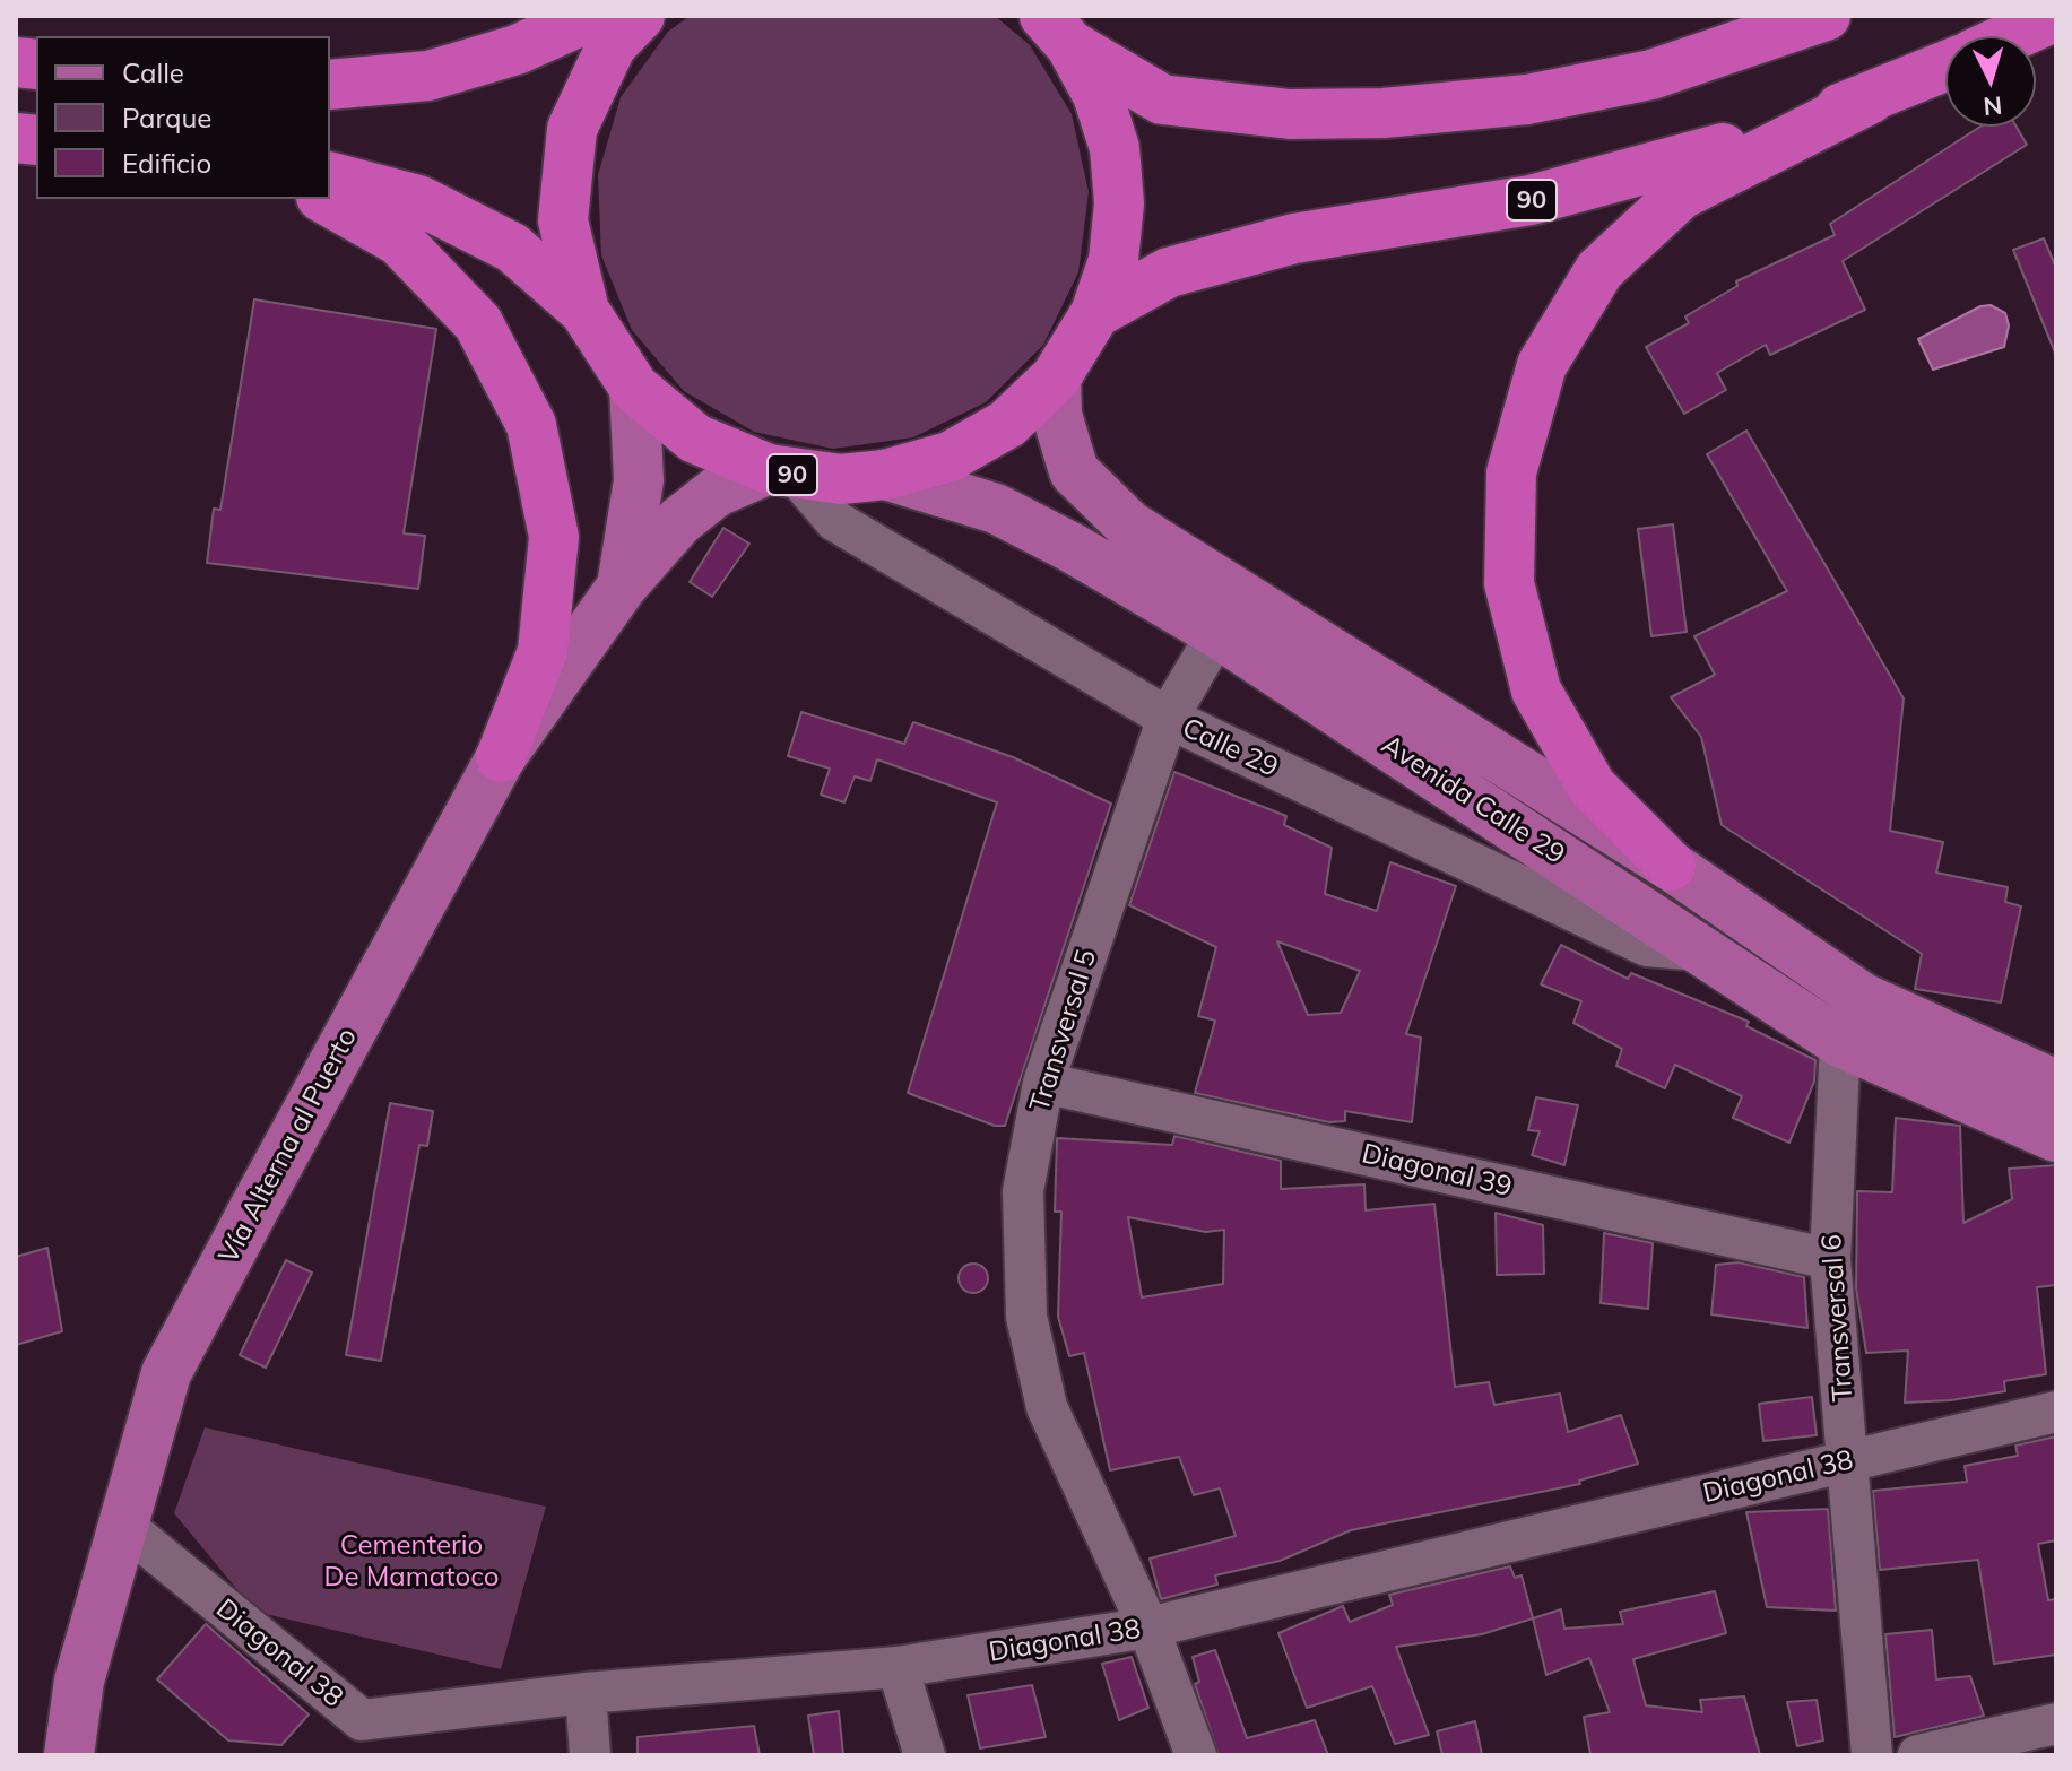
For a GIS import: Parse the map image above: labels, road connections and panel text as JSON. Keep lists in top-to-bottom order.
{
  "streets": {
    "highway": ["90"],
    "main road": ["Avenida Calle 29", "Vía Alterna al Puerto"],
    "street": [
      "Calle 29",
      "Transversal 5",
      "Diagonal 39",
      "Transversal 6",
      "Diagonal 38"
    ]
  },
  "crossings": [
    ["90", "Calle 29"],
    ["90", "Avenida Calle 29"],
    ["90", "Vía Alterna al Puerto"],
    ["Calle 29", "Avenida Calle 29"],
    ["Calle 29", "Transversal 5"],
    ["Calle 29", "Vía Alterna al Puerto"],
    ["Avenida Calle 29", "Transversal 5"],
    ["Avenida Calle 29", "Transversal 6"],
    ["Transversal 5", "Diagonal 39"],
    ["Transversal 5", "Diagonal 38"],
    ["Vía Alterna al Puerto", "Diagonal 38"],
    ["Diagonal 39", "Transversal 6"],
    ["Transversal 6", "Diagonal 38"]
  ],
  "parks": ["Cementerio De Mamatoco"],
  "legend": ["Calle", "Parque", "Edificio"],
  "north": "bottom"
}
